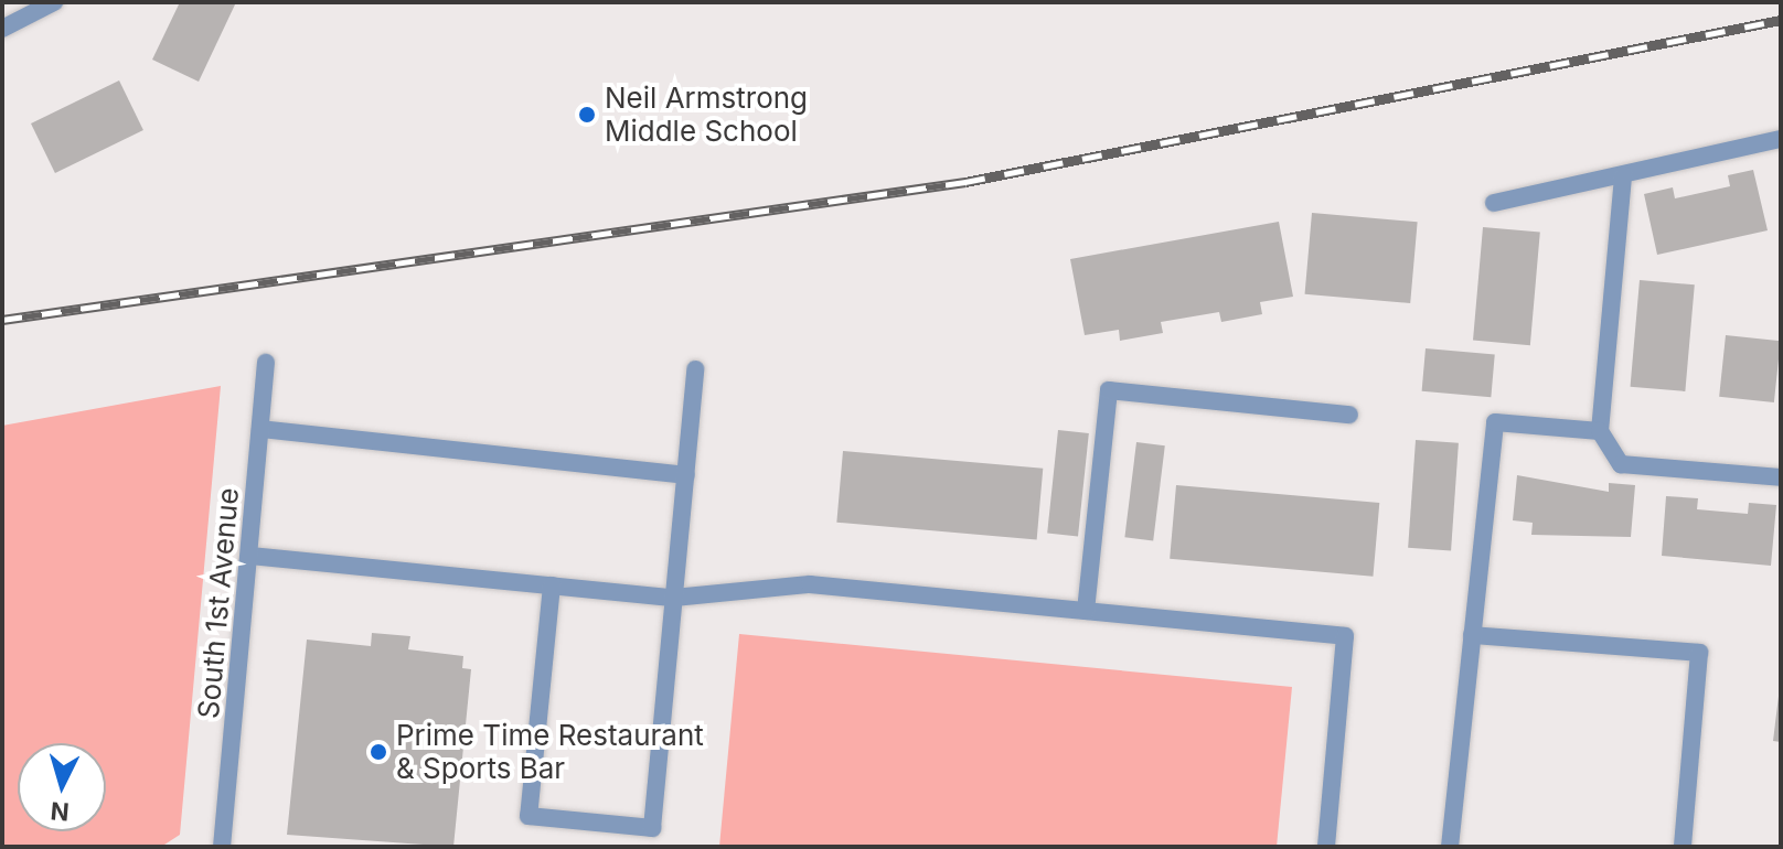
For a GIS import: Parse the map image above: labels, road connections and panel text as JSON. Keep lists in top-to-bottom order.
{
  "streets": {
    "street": ["South 1st Avenue"]
  },
  "places": ["Neil Armstrong Middle School", "Prime Time Restaurant & Sports Bar"],
  "north": "bottom"
}
